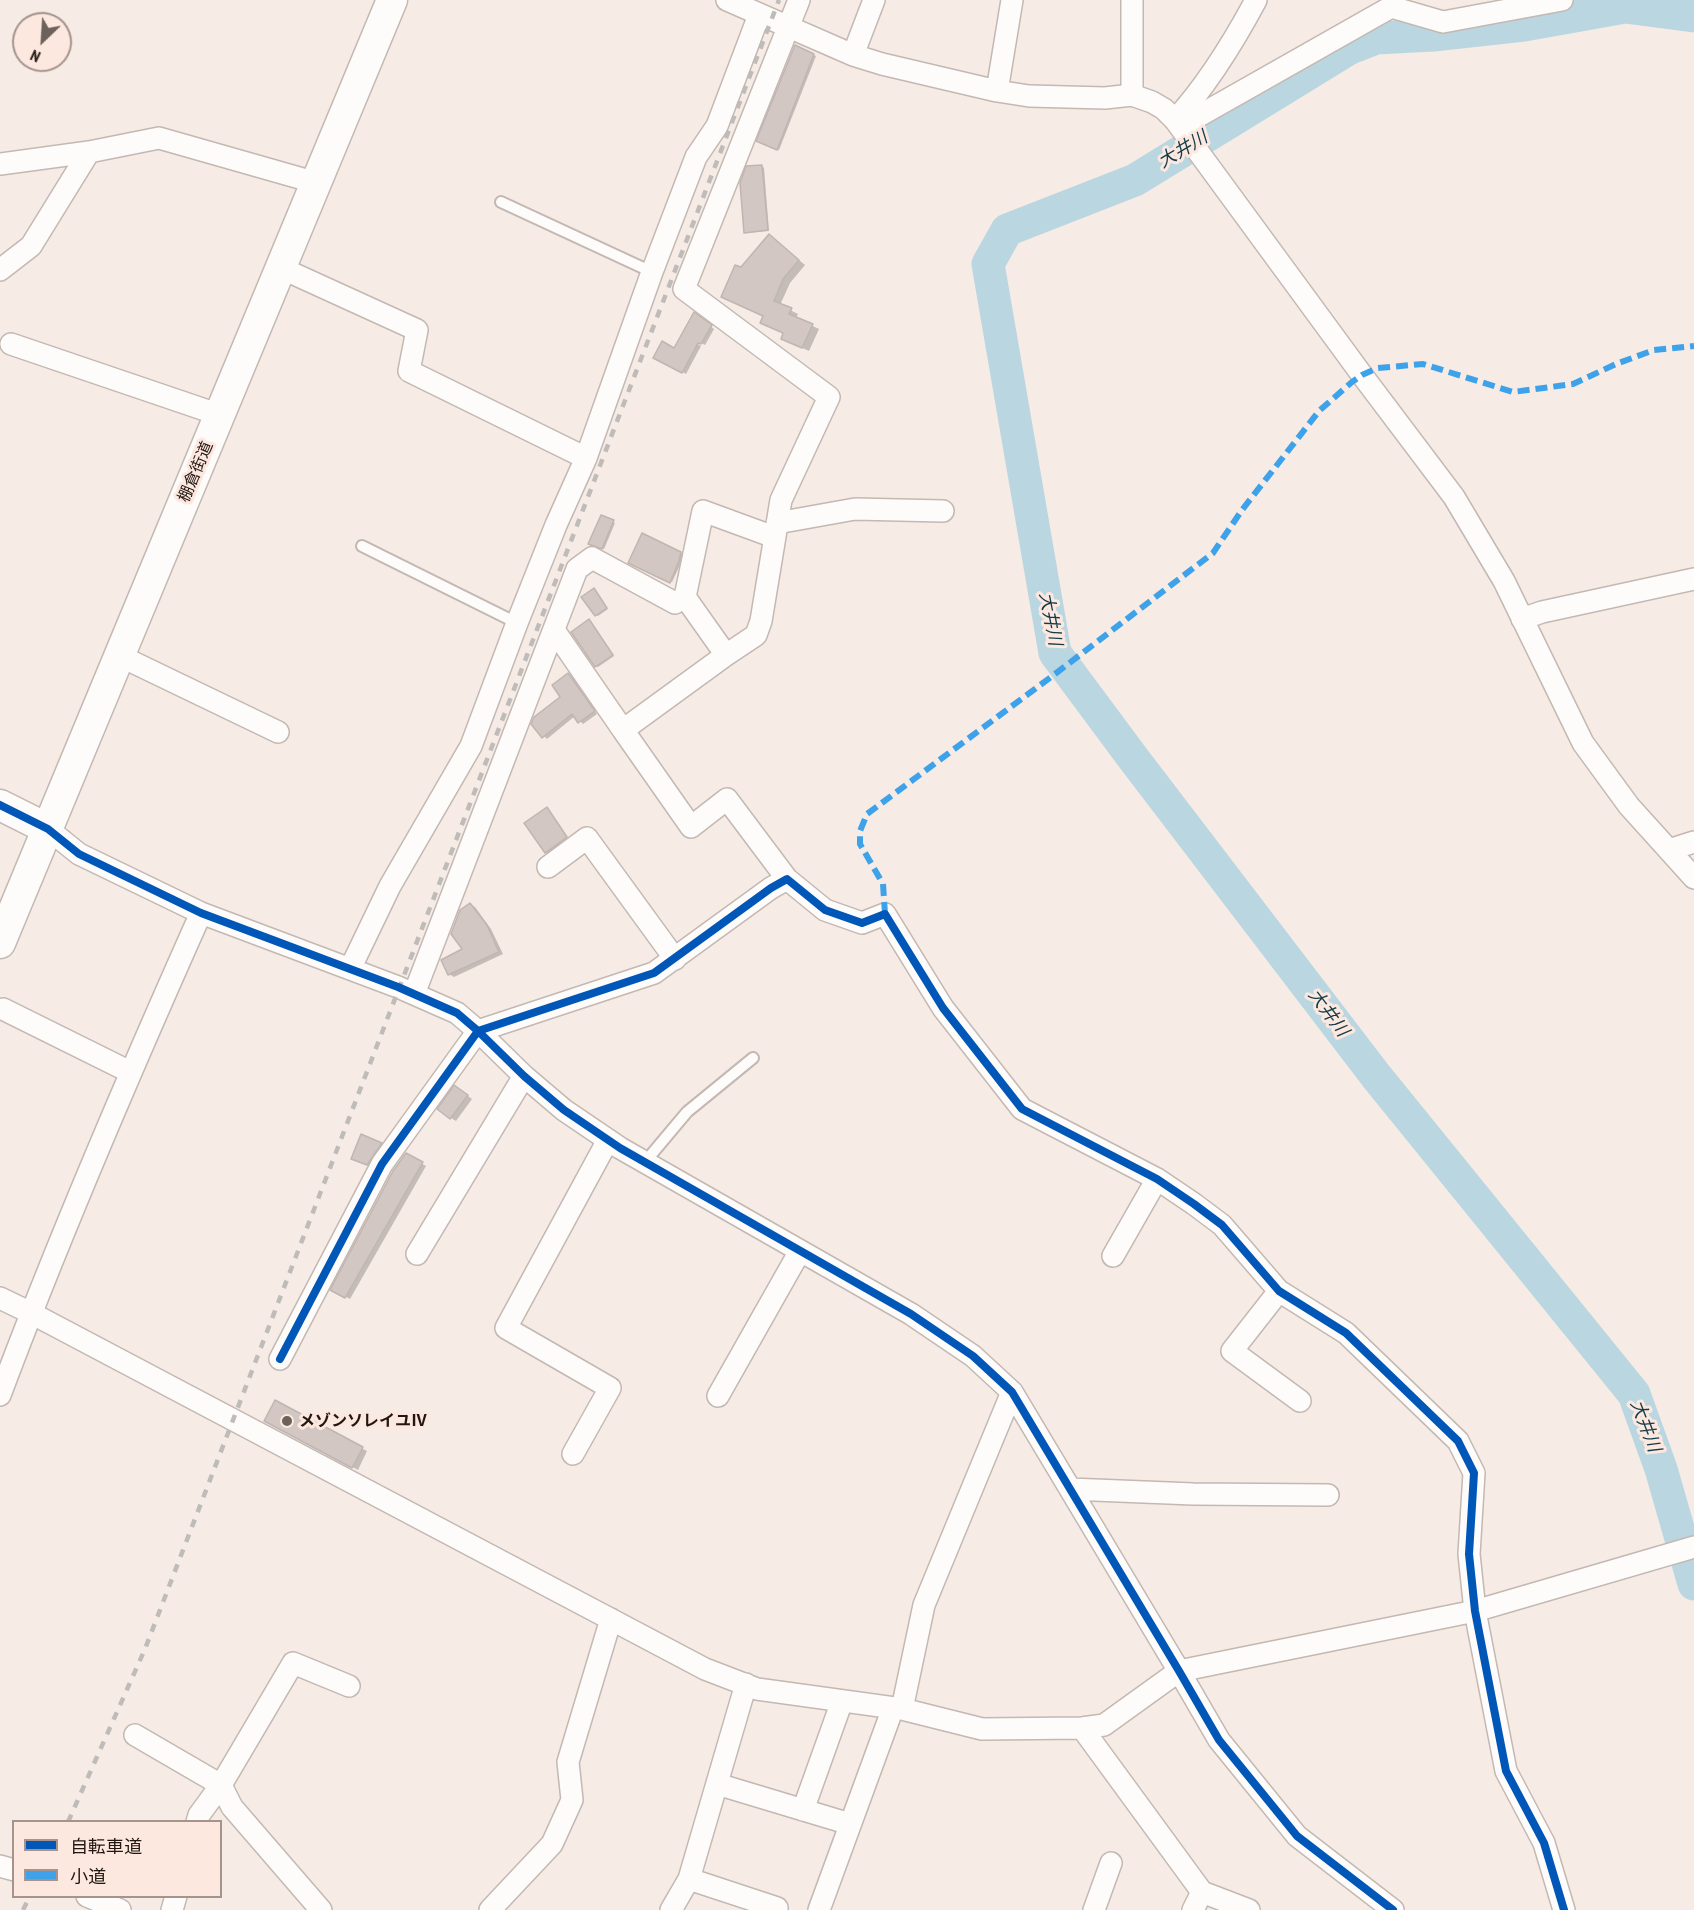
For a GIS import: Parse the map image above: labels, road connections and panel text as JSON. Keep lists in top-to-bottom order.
{
  "streets": {
    "street": ["棚倉街道"]
  },
  "water": ["大井川"],
  "places": ["メゾンソレイユⅣ"],
  "legend": ["自転車道", "小道"],
  "north": "bottom left"
}
